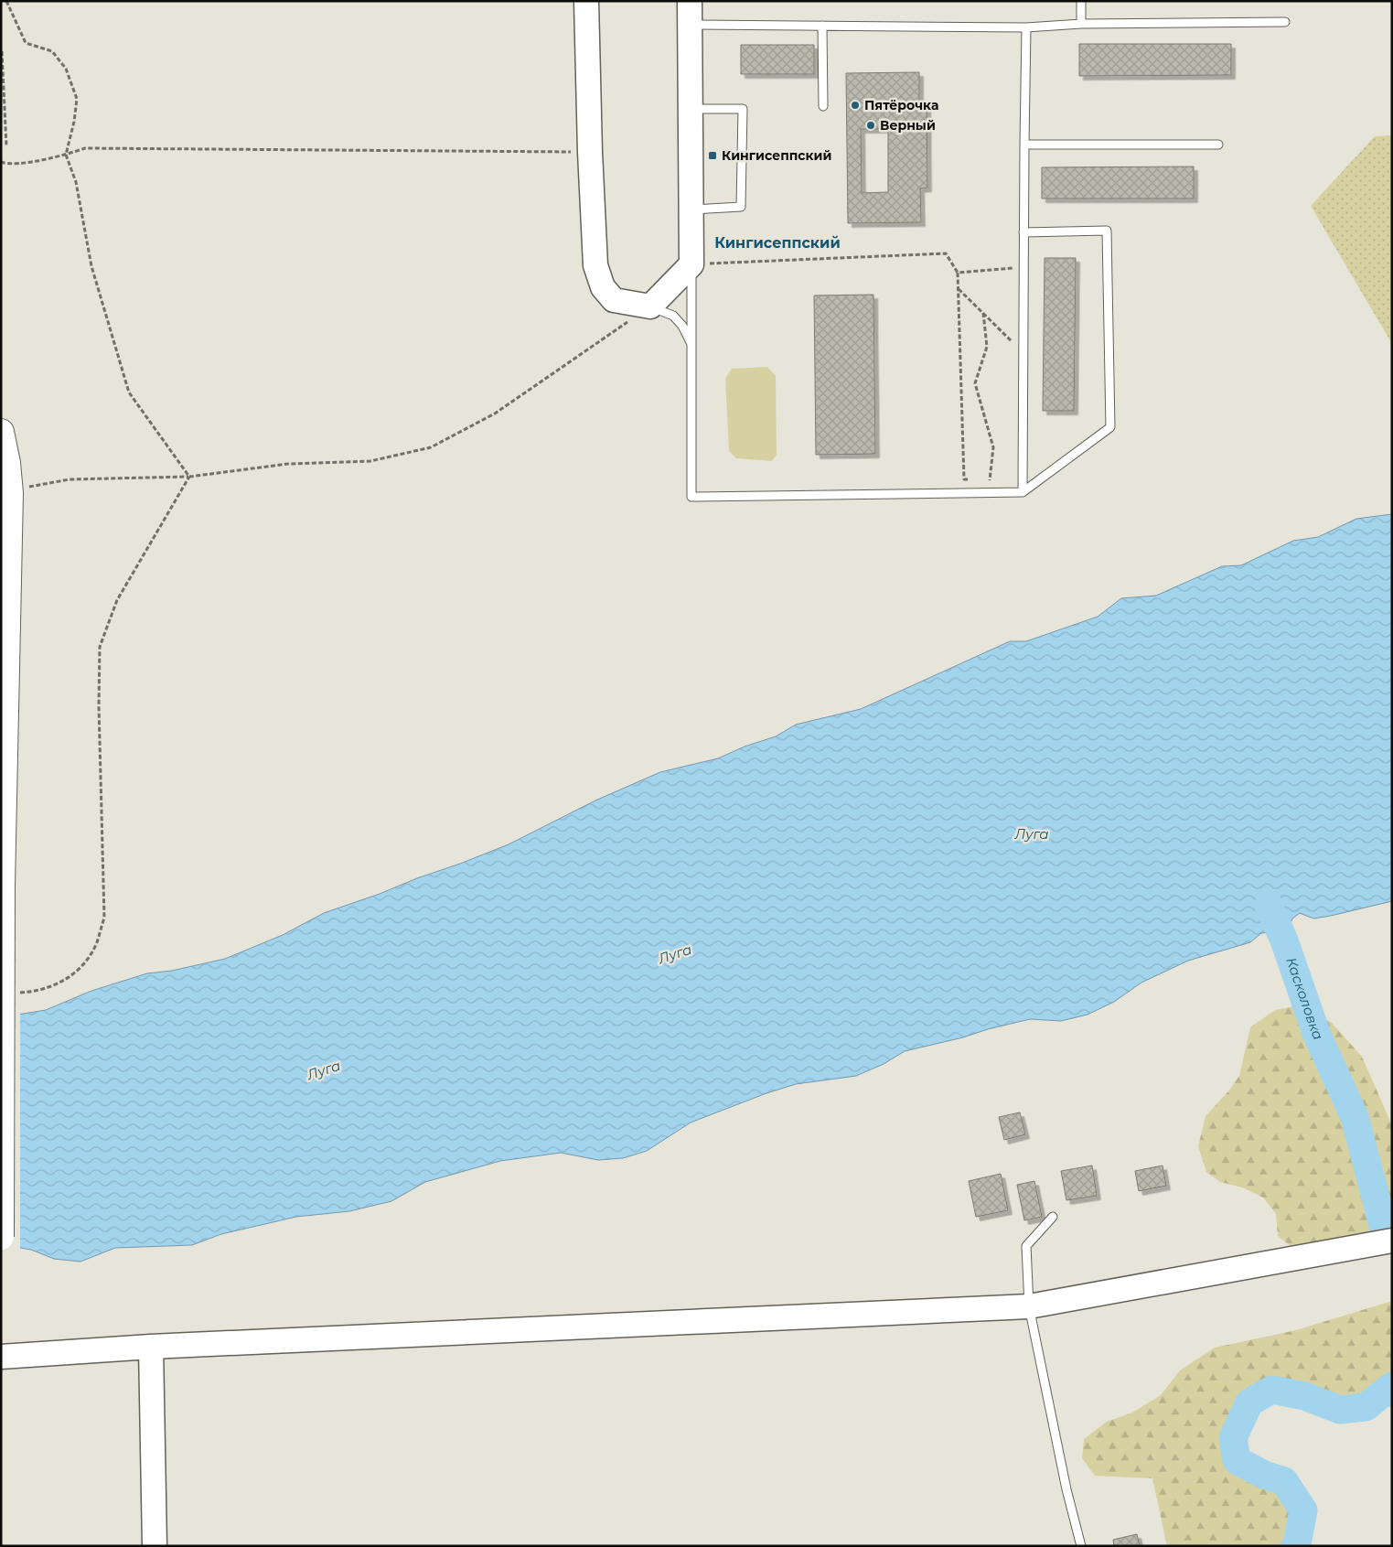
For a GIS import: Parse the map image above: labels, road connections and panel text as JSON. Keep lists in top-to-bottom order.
{
  "districts": ["Кингисеппский"],
  "water": ["Луга", "Касколовка"],
  "places": {
    "other": ["Пятёрочка", "Верный"],
    "transit": ["Кингисеппский"]
  }
}
